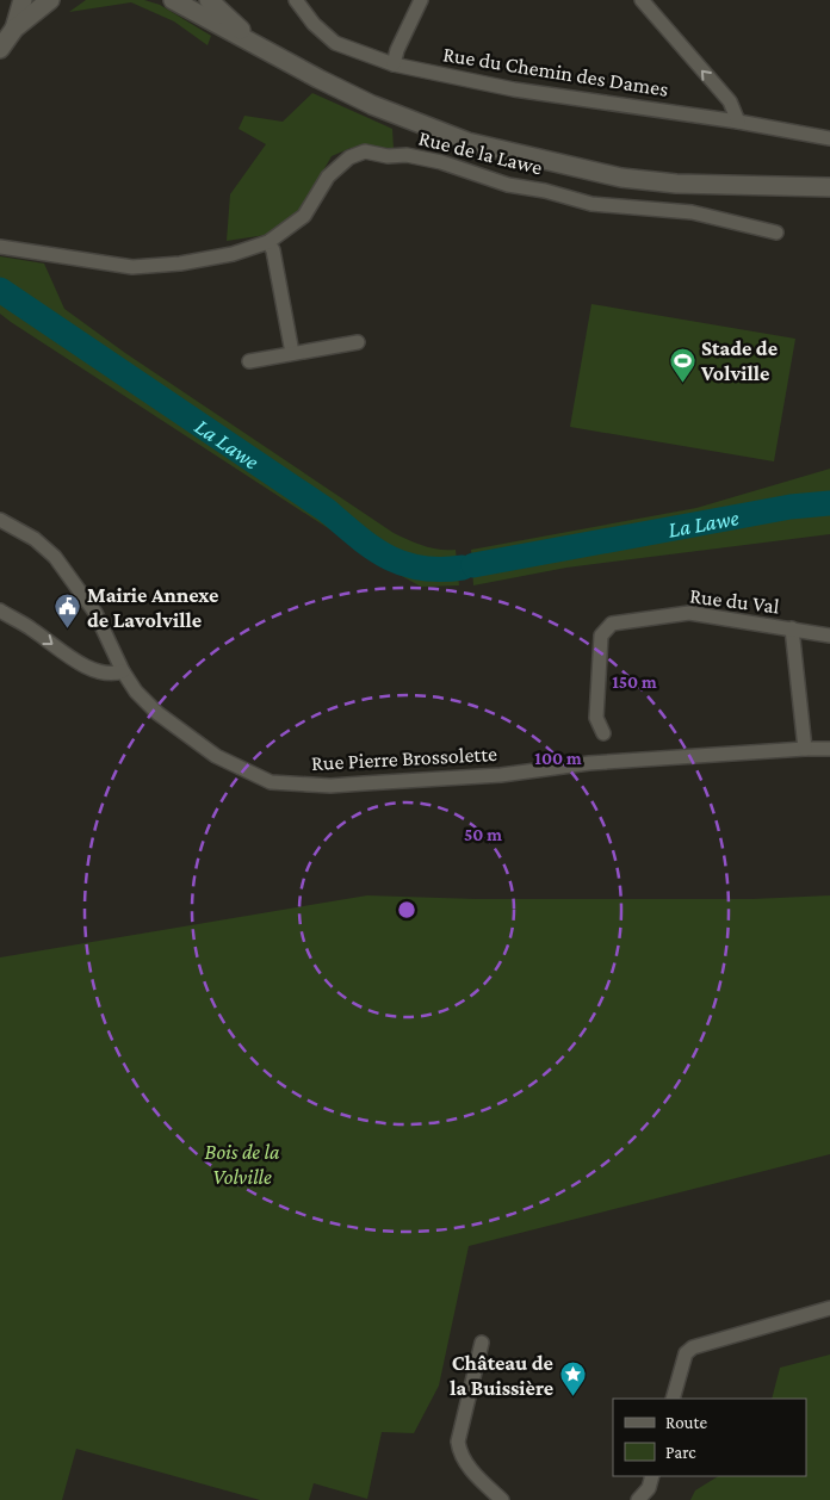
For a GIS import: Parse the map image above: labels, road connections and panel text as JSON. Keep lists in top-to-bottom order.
{
  "streets": {
    "street": [
      "Rue du Chemin des Dames",
      "Rue de la Lawe",
      "Rue du Val",
      "Rue Pierre Brossolette"
    ]
  },
  "water": ["La Lawe"],
  "parks": ["Bois de la Volville"],
  "places": {
    "sports": ["Stade de Volville"],
    "public building": ["Mairie Annexe de Lavolville"],
    "place": ["Château de la Buissière"]
  },
  "legend": ["Route", "Parc"],
  "rings": ["150 m", "100 m", "50 m"]
}
